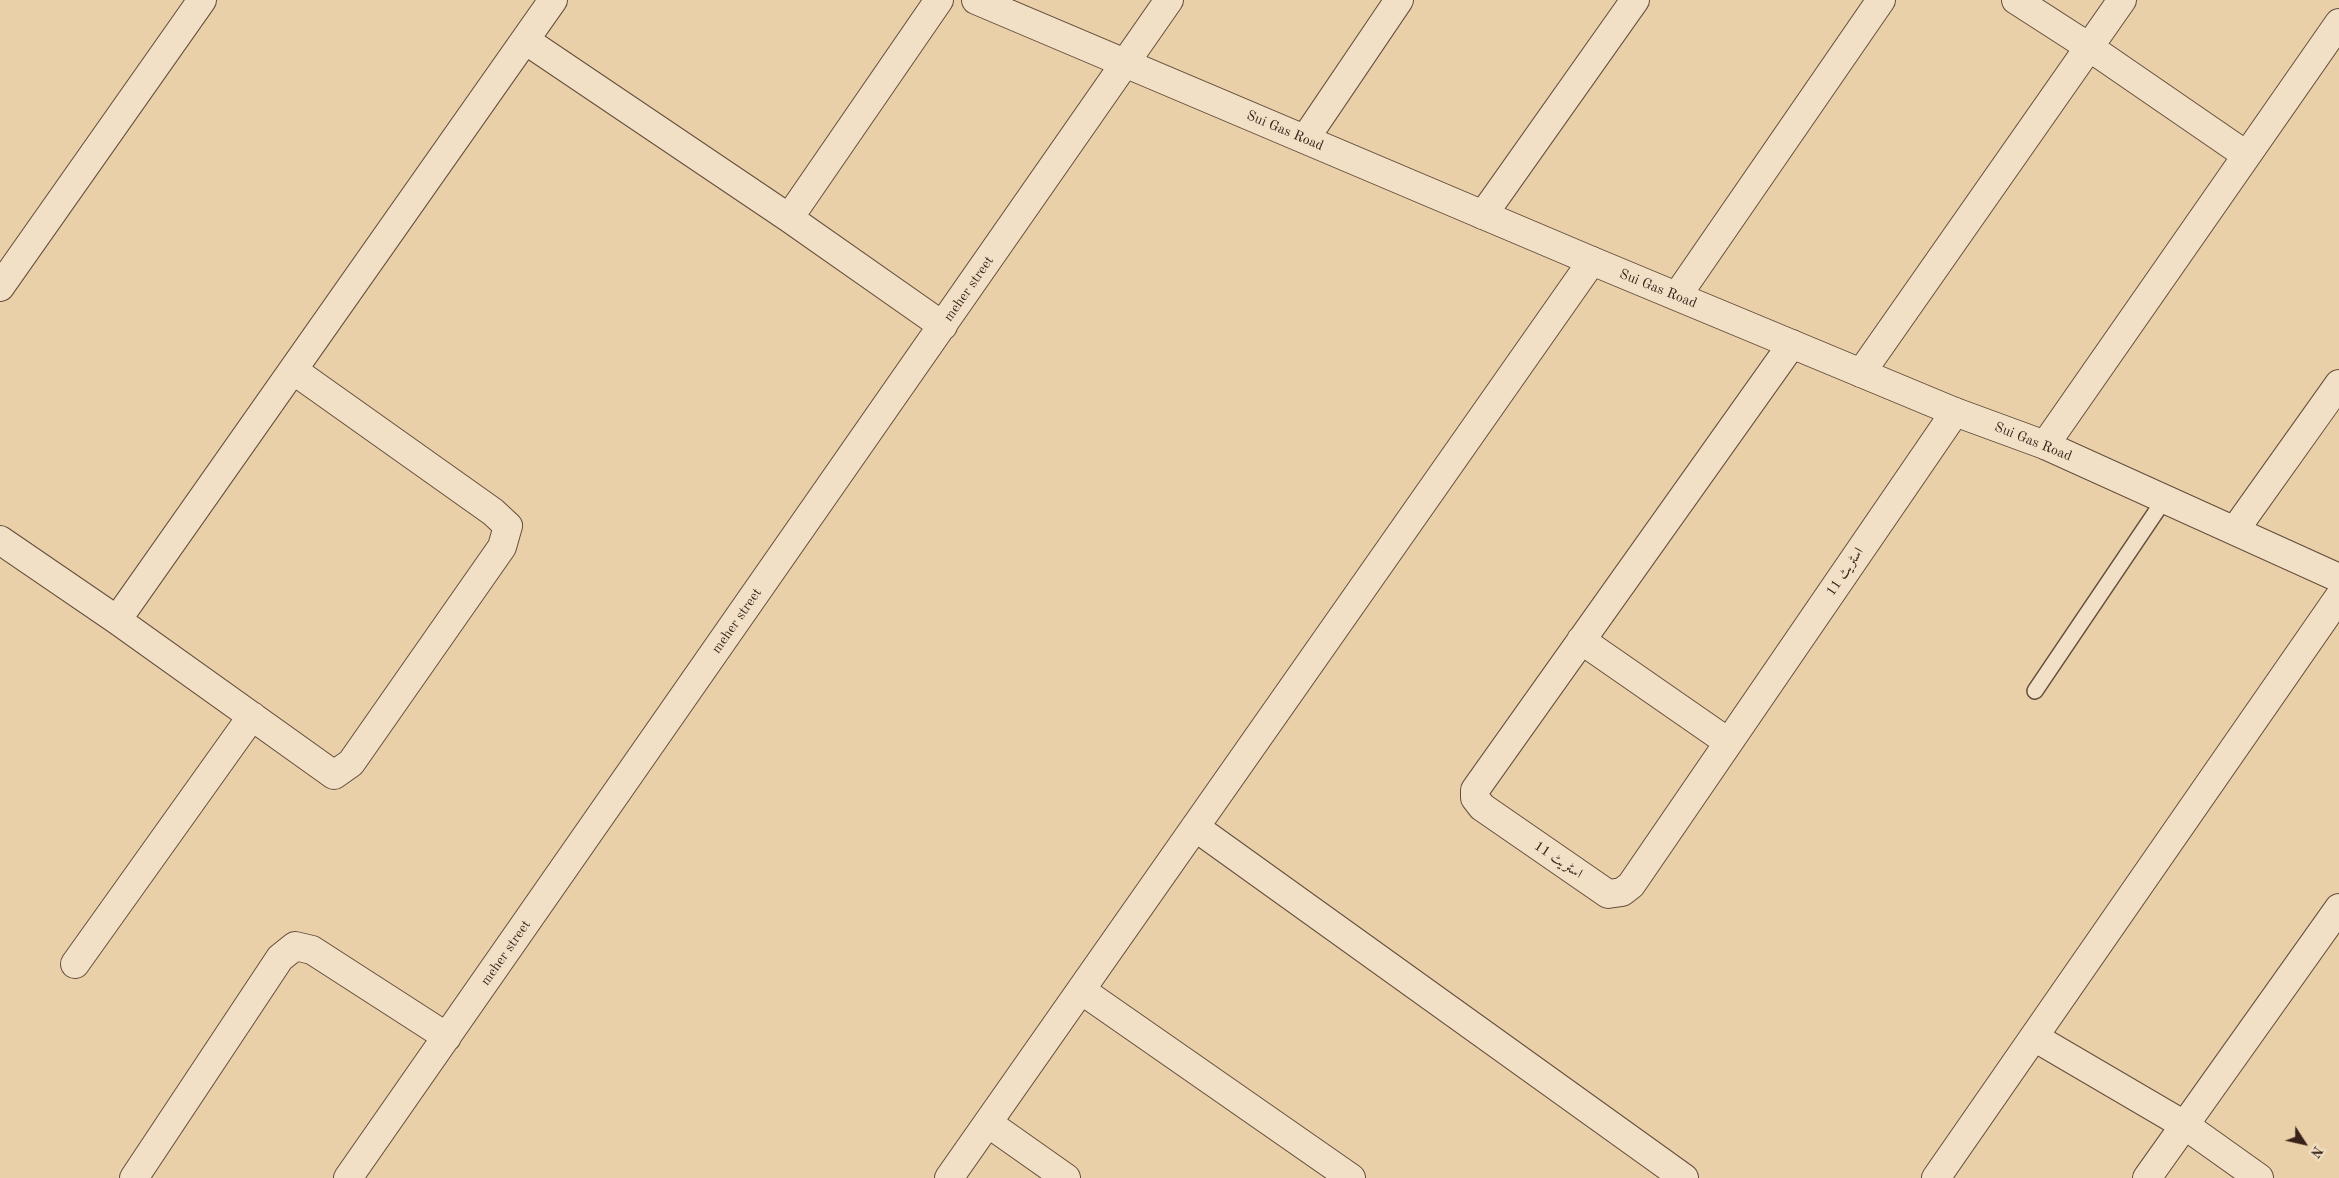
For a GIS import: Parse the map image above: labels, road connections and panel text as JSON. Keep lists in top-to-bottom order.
{
  "streets": {
    "street": ["Sui Gas Road", "meher street", "اسٹریٹ 11"]
  },
  "crossings": [
    ["Sui Gas Road", "meher street"],
    ["Sui Gas Road", "اسٹریٹ 11"]
  ],
  "north": "bottom right"
}
